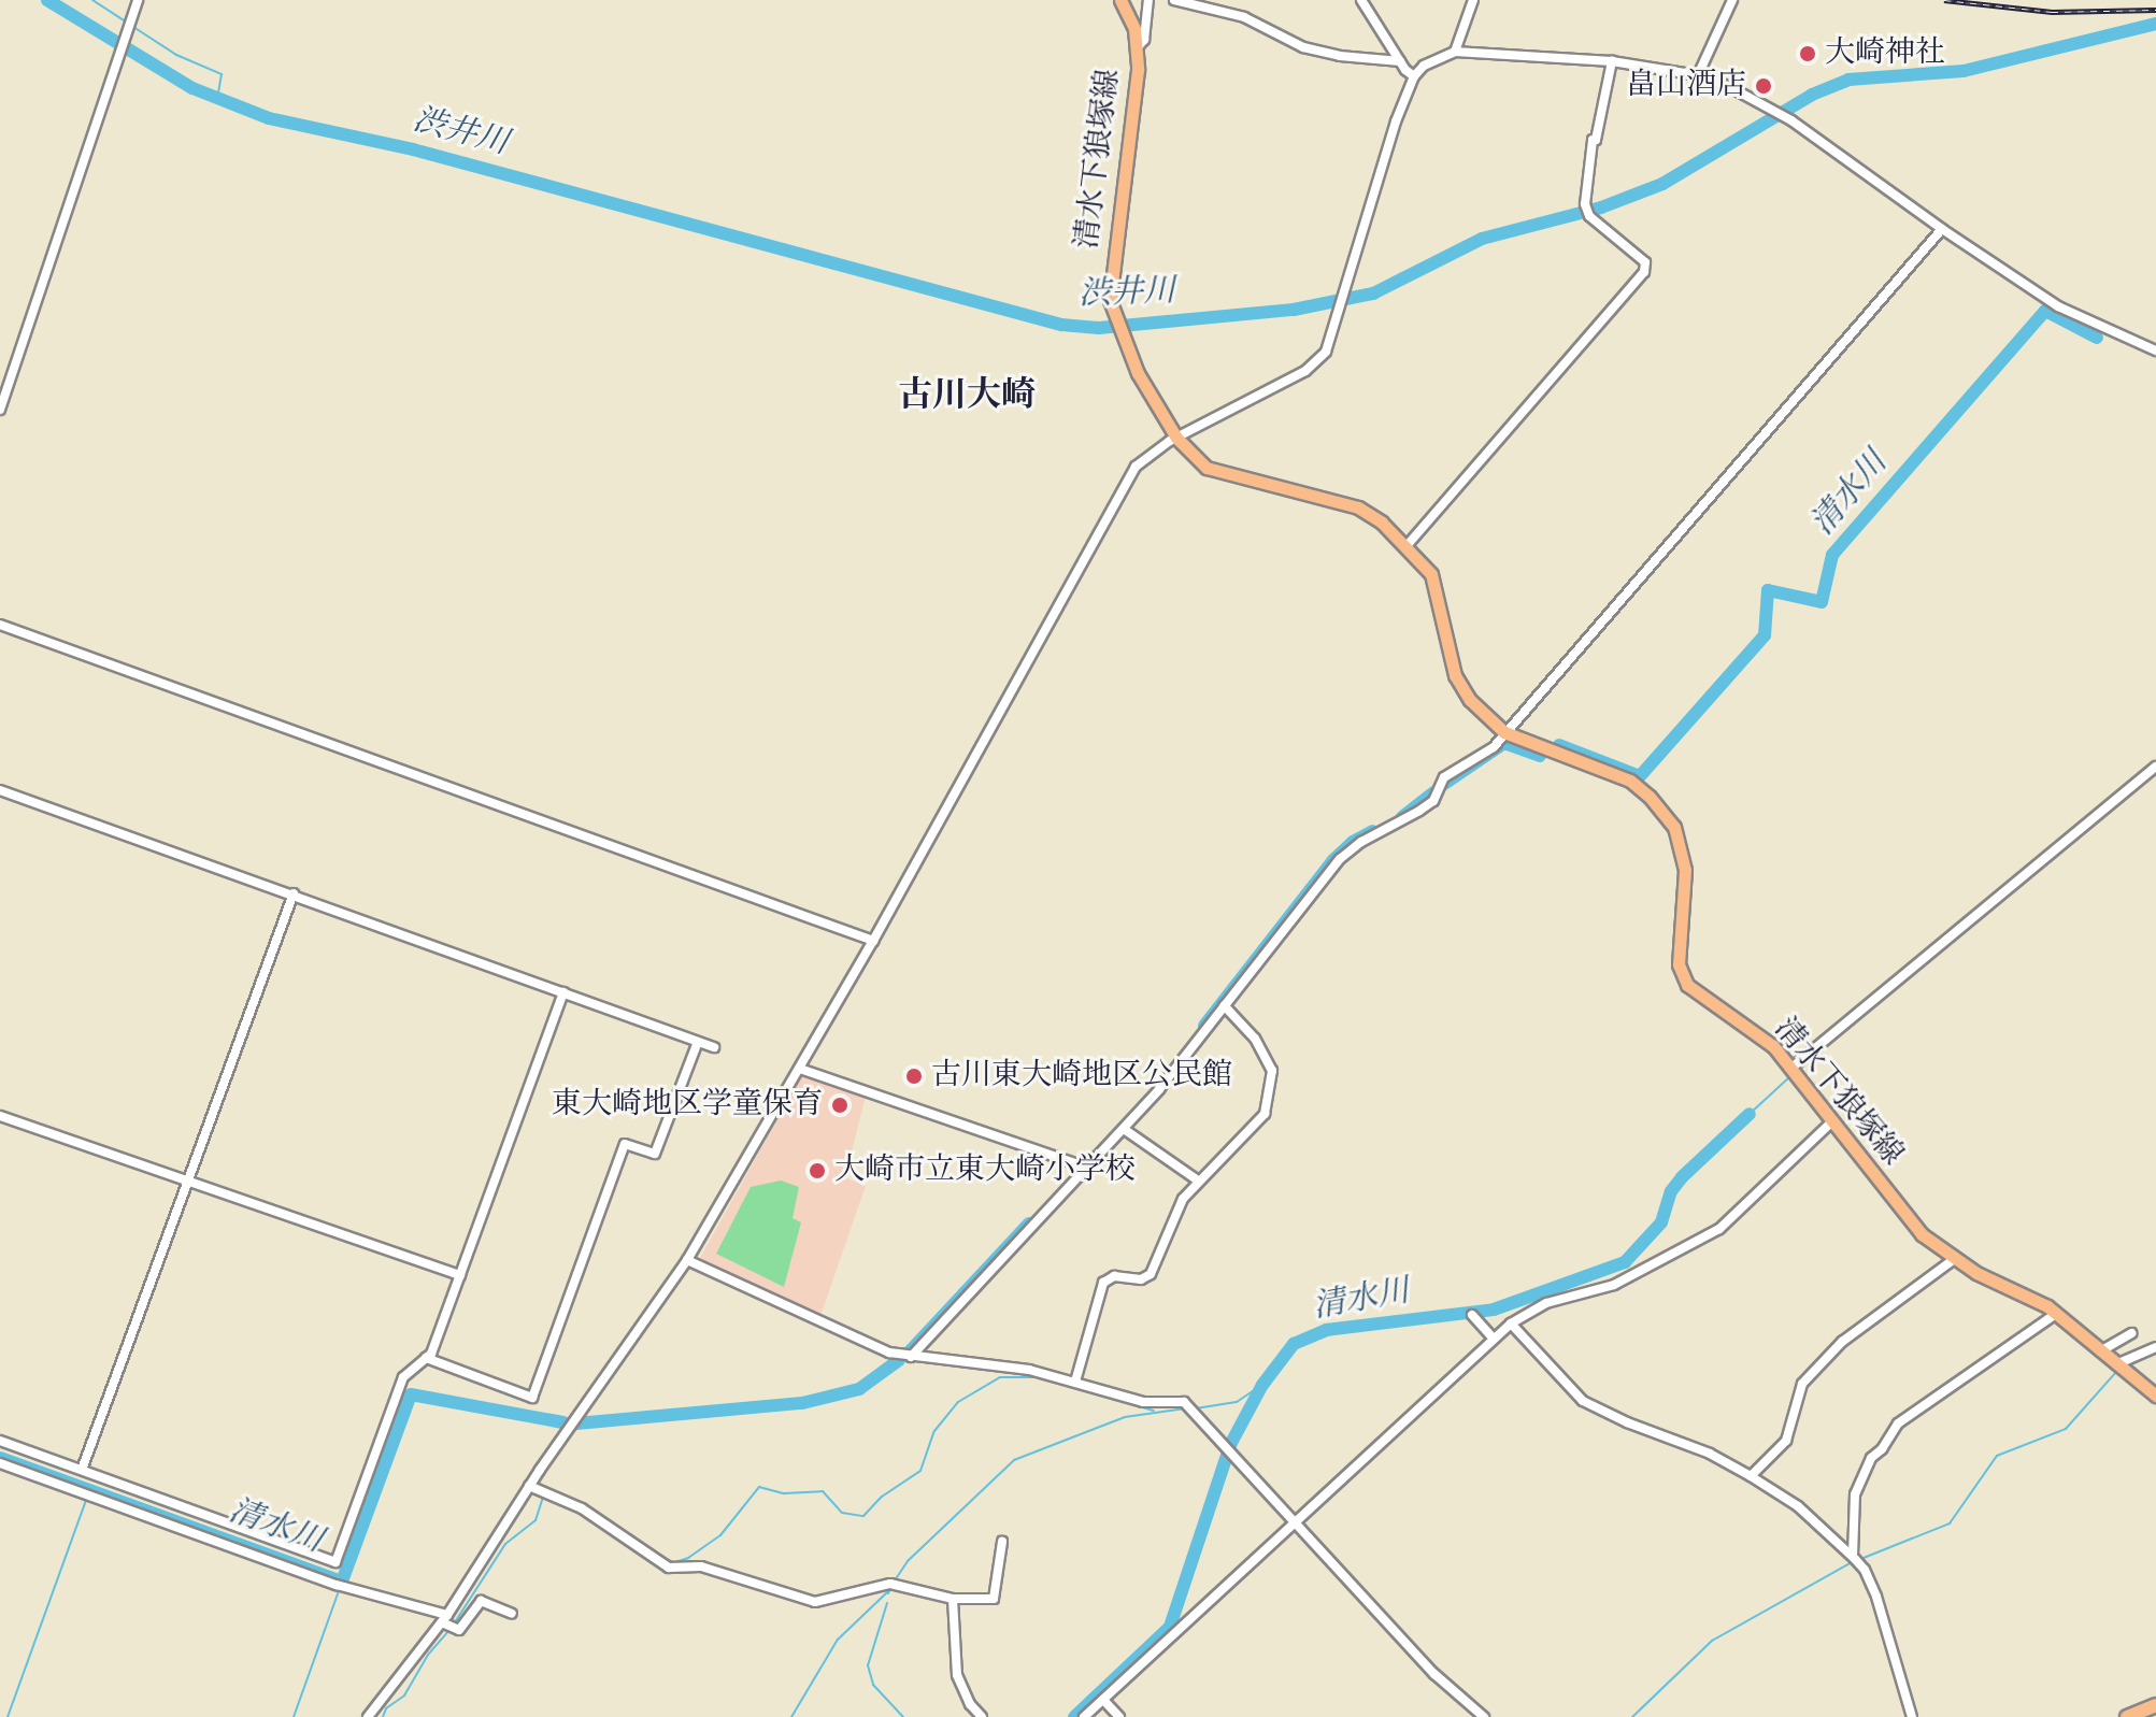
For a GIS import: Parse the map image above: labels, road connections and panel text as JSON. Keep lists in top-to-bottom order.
{
  "streets": {
    "main road": ["清水下狼塚線"]
  },
  "districts": ["古川大崎"],
  "water": ["渋井川", "清水川"],
  "places": [
    "大崎神社",
    "畠山酒店",
    "古川東大崎地区公民館",
    "東大崎地区学童保育",
    "大崎市立東大崎小学校"
  ]
}
